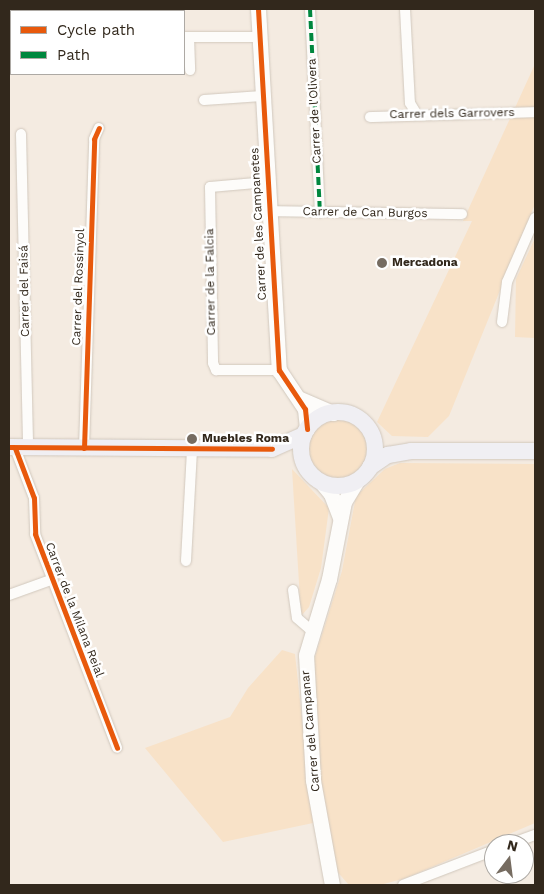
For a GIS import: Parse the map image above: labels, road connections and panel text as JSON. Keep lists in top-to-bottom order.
{
  "streets": {
    "street": [
      "Carrer de l'Olivera",
      "Carrer dels Garrovers",
      "Carrer de Can Burgos",
      "Carrer de les Campanetes",
      "Carrer de la Falcia",
      "Carrer del Rossinyol",
      "Carrer del Faisá",
      "Carrer de la Milana Reial",
      "Carrer del Campanar"
    ]
  },
  "crossings": [
    ["Carrer de l'Olivera", "Carrer de Can Burgos"],
    ["Carrer de Can Burgos", "Carrer de les Campanetes"],
    ["Carrer de les Campanetes", "Carrer de la Falcia"],
    ["Carrer del Faisá", "Carrer de la Milana Reial"]
  ],
  "places": ["Mercadona", "Muebles Roma"],
  "legend": ["Cycle path", "Path"],
  "north": "top"
}
